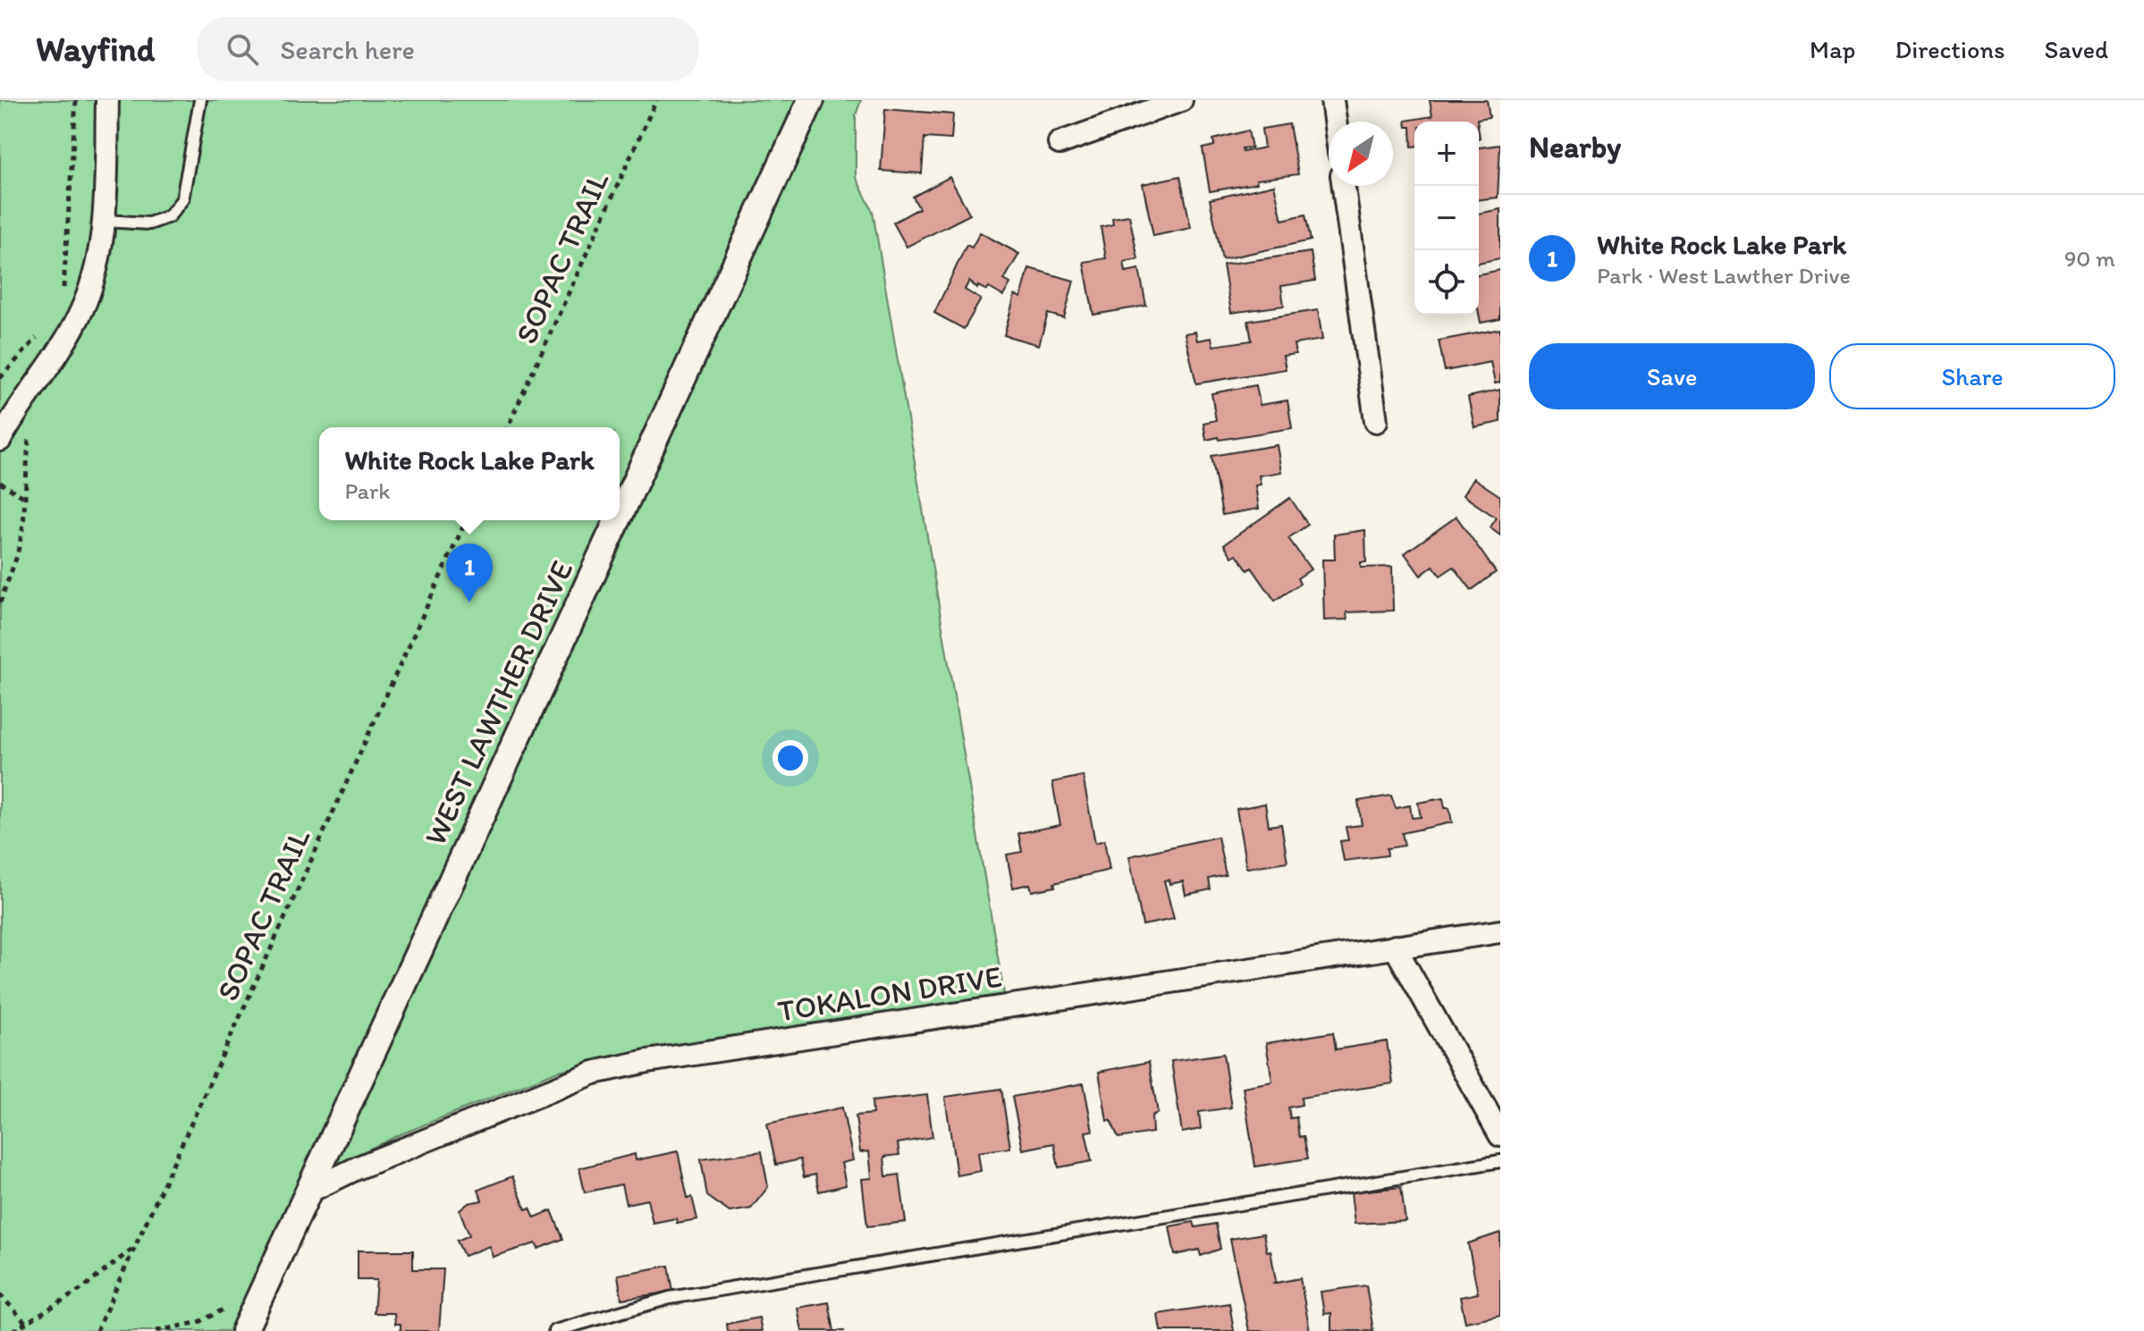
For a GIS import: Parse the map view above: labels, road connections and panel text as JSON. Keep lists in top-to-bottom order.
{
  "streets": {
    "street": ["WEST LAWTHER DRIVE", "TOKALON DRIVE"],
    "path": ["SOPAC TRAIL"]
  },
  "crossings": [
    ["WEST LAWTHER DRIVE", "TOKALON DRIVE"]
  ],
  "north": "bottom left",
  "page": {
    "header": "Wayfind",
    "search": "Search here",
    "nav": ["Map", "Directions", "Saved"],
    "heading": "Nearby",
    "map_buttons": ["+", "−"],
    "list": [
      {
        "mark": "1",
        "name": "White Rock Lake Park",
        "note": "Park · West Lawther Drive",
        "value": "90 m"
      }
    ],
    "buttons": ["Save", "Share"],
    "popup": ["White Rock Lake Park", "Park"],
    "pins": "1"
  }
}
